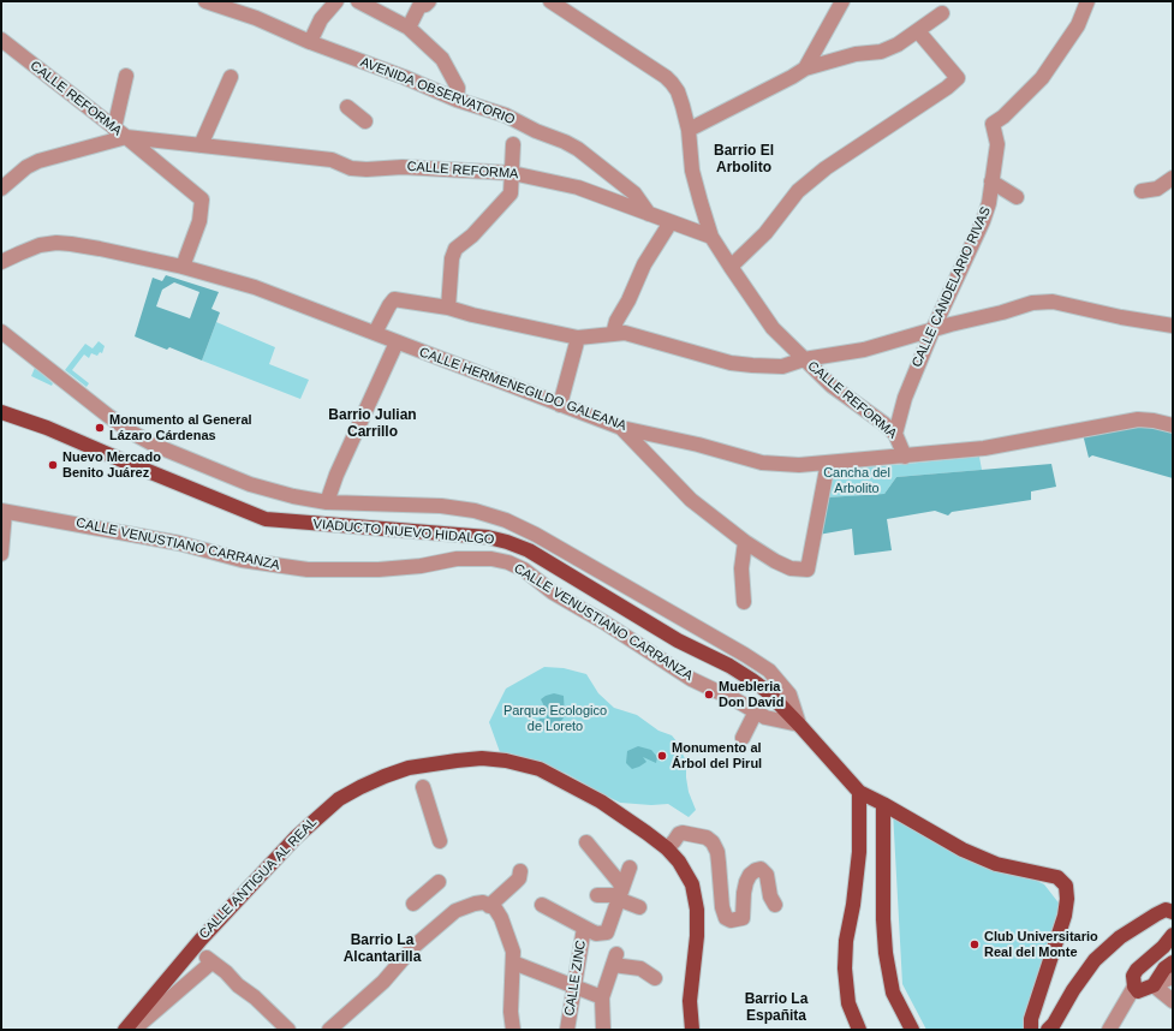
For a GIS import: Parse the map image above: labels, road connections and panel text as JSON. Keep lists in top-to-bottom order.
{
  "streets": {
    "main road": ["VIADUCTO NUEVO HIDALGO", "CALLE ANTIGUA AL REAL"],
    "street": [
      "AVENIDA OBSERVATORIO",
      "CALLE REFORMA",
      "CALLE CANDELARIO RIVAS",
      "CALLE HERMENEGILDO GALEANA",
      "CALLE VENUSTIANO CARRANZA",
      "CALLE ZINC"
    ]
  },
  "crossings": [
    ["AVENIDA OBSERVATORIO", "CALLE REFORMA"],
    ["CALLE REFORMA", "CALLE CANDELARIO RIVAS"],
    ["CALLE REFORMA", "CALLE HERMENEGILDO GALEANA"],
    ["VIADUCTO NUEVO HIDALGO", "CALLE VENUSTIANO CARRANZA"]
  ],
  "districts": [
    "Barrio El Arbolito",
    "Barrio Julian Carrillo",
    "Barrio La Alcantarilla",
    "Barrio La Españita"
  ],
  "parks": ["Cancha del Arbolito", "Parque Ecologico de Loreto"],
  "places": [
    "Monumento al General Lázaro Cárdenas",
    "Nuevo Mercado Benito Juárez",
    "Muebleria Don David",
    "Monumento al Árbol del Pirul",
    "Club Universitario Real del Monte"
  ]
}
